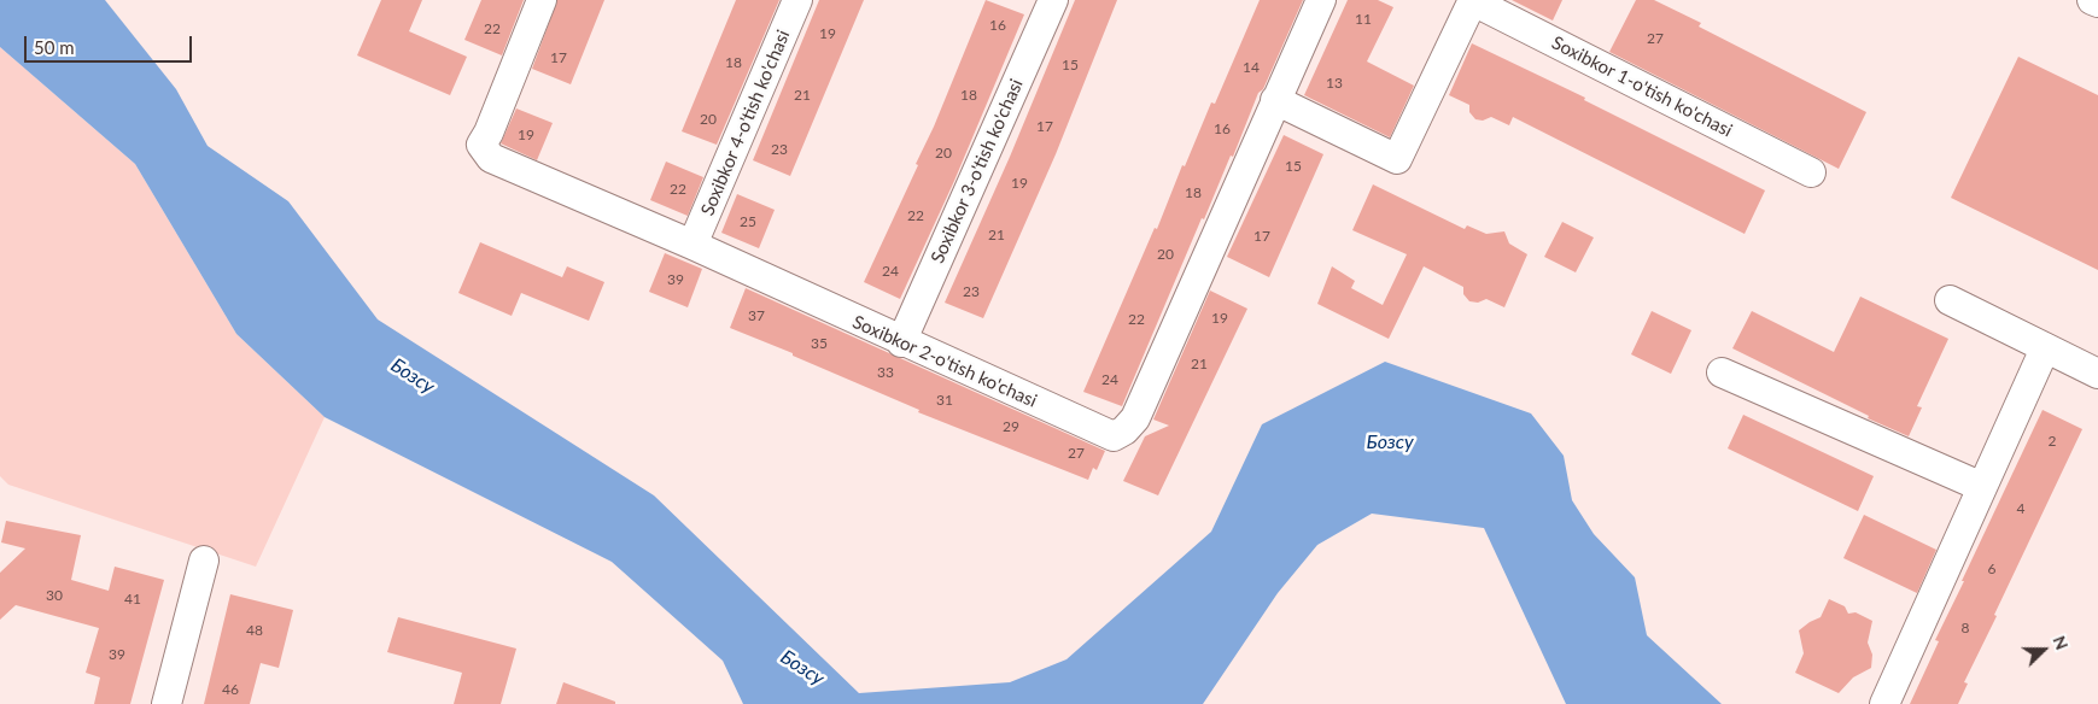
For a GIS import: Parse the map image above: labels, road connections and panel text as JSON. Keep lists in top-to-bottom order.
{
  "streets": {
    "street": [
      "Soxibkor 1-o'tish ko'chasi",
      "Soxibkor 4-o'tish ko'chasi",
      "Soxibkor 3-o'tish ko'chasi",
      "Soxibkor 2-o'tish ko'chasi"
    ]
  },
  "crossings": [
    ["Soxibkor 1-o'tish ko'chasi", "Soxibkor 2-o'tish ko'chasi"],
    ["Soxibkor 4-o'tish ko'chasi", "Soxibkor 2-o'tish ko'chasi"],
    ["Soxibkor 3-o'tish ko'chasi", "Soxibkor 2-o'tish ko'chasi"]
  ],
  "water": ["Бозсу"],
  "house_numbers": [
    "11",
    "16",
    "22",
    "19",
    "27",
    "17",
    "18",
    "15",
    "14",
    "13",
    "21",
    "18",
    "20",
    "17",
    "16",
    "19",
    "23",
    "20",
    "15",
    "19",
    "22",
    "18",
    "22",
    "25",
    "21",
    "17",
    "20",
    "24",
    "39",
    "23",
    "37",
    "19",
    "22",
    "35",
    "21",
    "33",
    "24",
    "31",
    "29",
    "2",
    "27",
    "4",
    "6",
    "30",
    "41",
    "8",
    "48",
    "39",
    "46"
  ],
  "scale_bar": "50 m",
  "north": "right"
}
